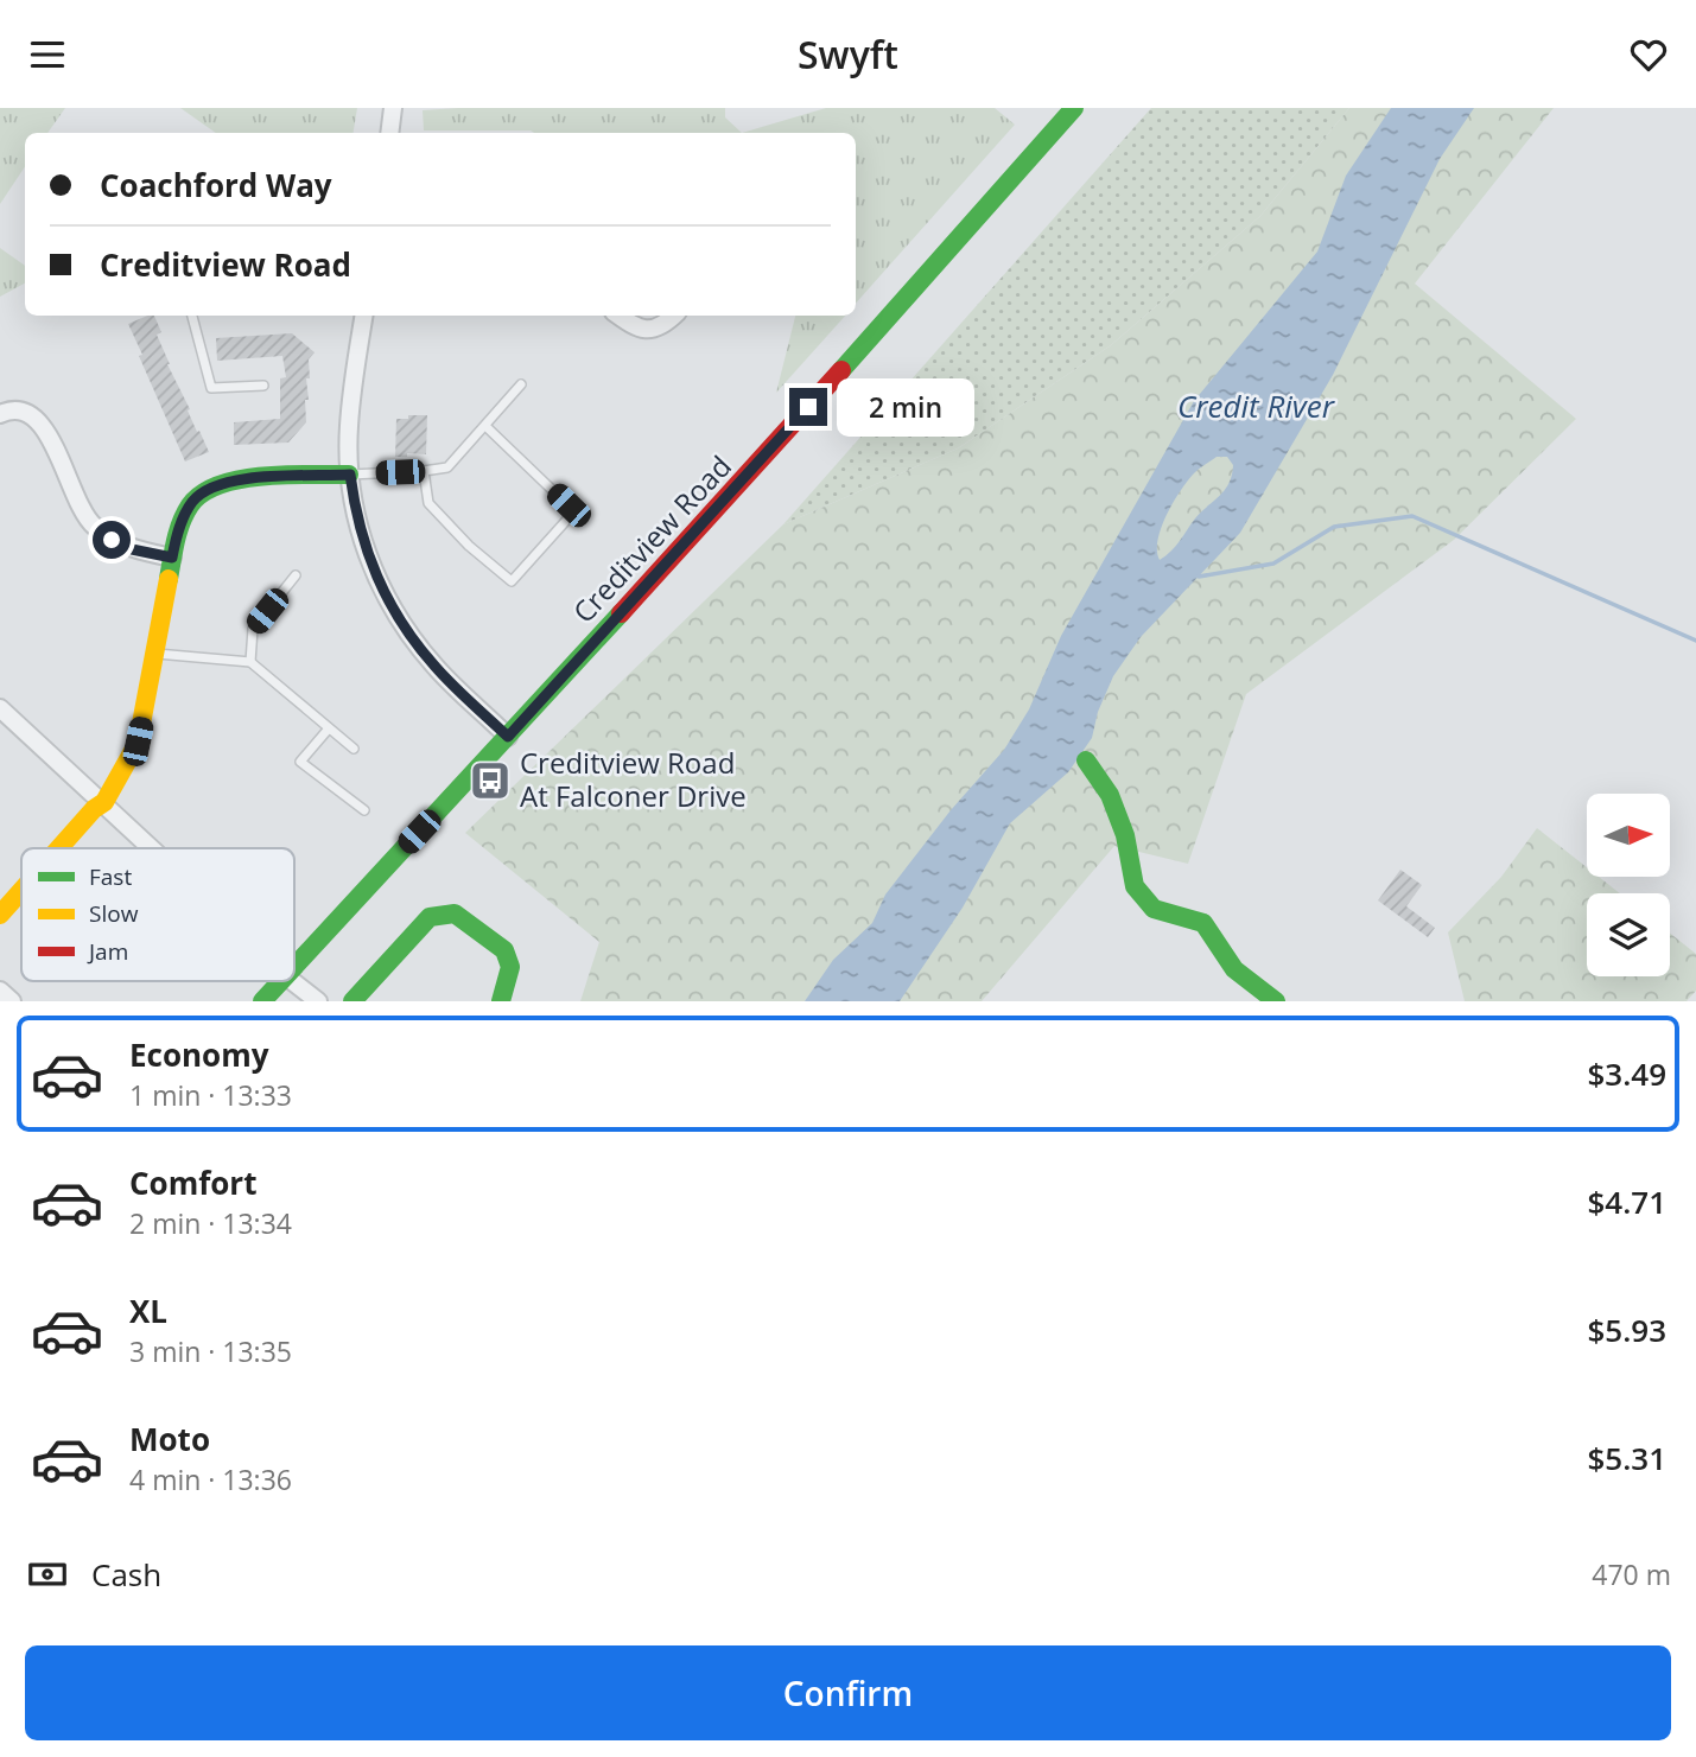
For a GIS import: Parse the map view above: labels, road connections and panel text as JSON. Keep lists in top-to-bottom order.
{
  "streets": {
    "street": ["Creditview Road"]
  },
  "water": ["Credit River"],
  "places": {
    "bus stop": ["Creditview Road At Falconer Drive"]
  },
  "legend": ["Fast", "Slow", "Jam"],
  "north": "right",
  "page": {
    "header": "Swyft",
    "banner": ["Coachford Way", "Creditview Road"],
    "bubble": "2 min",
    "list": [
      {
        "name": "Economy",
        "note": "1 min · 13:33",
        "value": "$3.49"
      },
      {
        "name": "Comfort",
        "note": "2 min · 13:34",
        "value": "$4.71"
      },
      {
        "name": "XL",
        "note": "3 min · 13:35",
        "value": "$5.93"
      },
      {
        "name": "Moto",
        "note": "4 min · 13:36",
        "value": "$5.31"
      }
    ],
    "pay": ["Cash", "470 m"],
    "buttons": "Confirm"
  }
}
